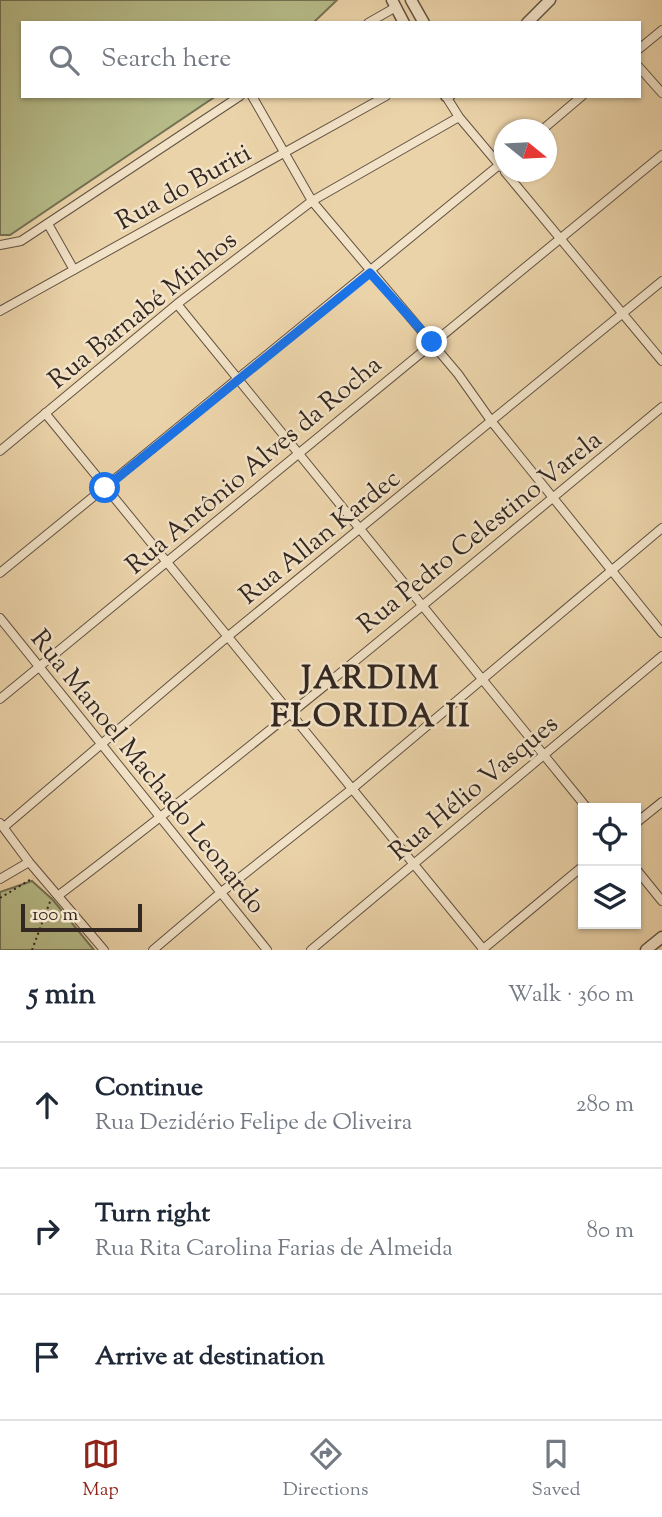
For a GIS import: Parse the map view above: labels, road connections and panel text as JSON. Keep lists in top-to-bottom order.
{
  "streets": {
    "street": [
      "Rua do Buriti",
      "Rua Barnabé Minhos",
      "Rua Antônio Alves da Rocha",
      "Rua Pedro Celestino Varela",
      "Rua Allan Kardec",
      "Rua Manoel Machado Leonardo",
      "Rua Hélio Vasques"
    ]
  },
  "crossings": [
    ["Rua Antônio Alves da Rocha", "Rua Manoel Machado Leonardo"],
    ["Rua Pedro Celestino Varela", "Rua Manoel Machado Leonardo"],
    ["Rua Allan Kardec", "Rua Manoel Machado Leonardo"]
  ],
  "districts": ["JARDIM FLORIDA II"],
  "scale_bar": "100 m",
  "north": "right",
  "page": {
    "search": "Search here",
    "scale": "100 m",
    "heading": ["5 min", "Walk · 360 m"],
    "list": [
      ["Continue", "Rua Dezidério Felipe de Oliveira", "280 m"],
      ["Turn right", "Rua Rita Carolina Farias de Almeida", "80 m"],
      "Arrive at destination"
    ],
    "nav": ["Map", "Directions", "Saved"]
  }
}
